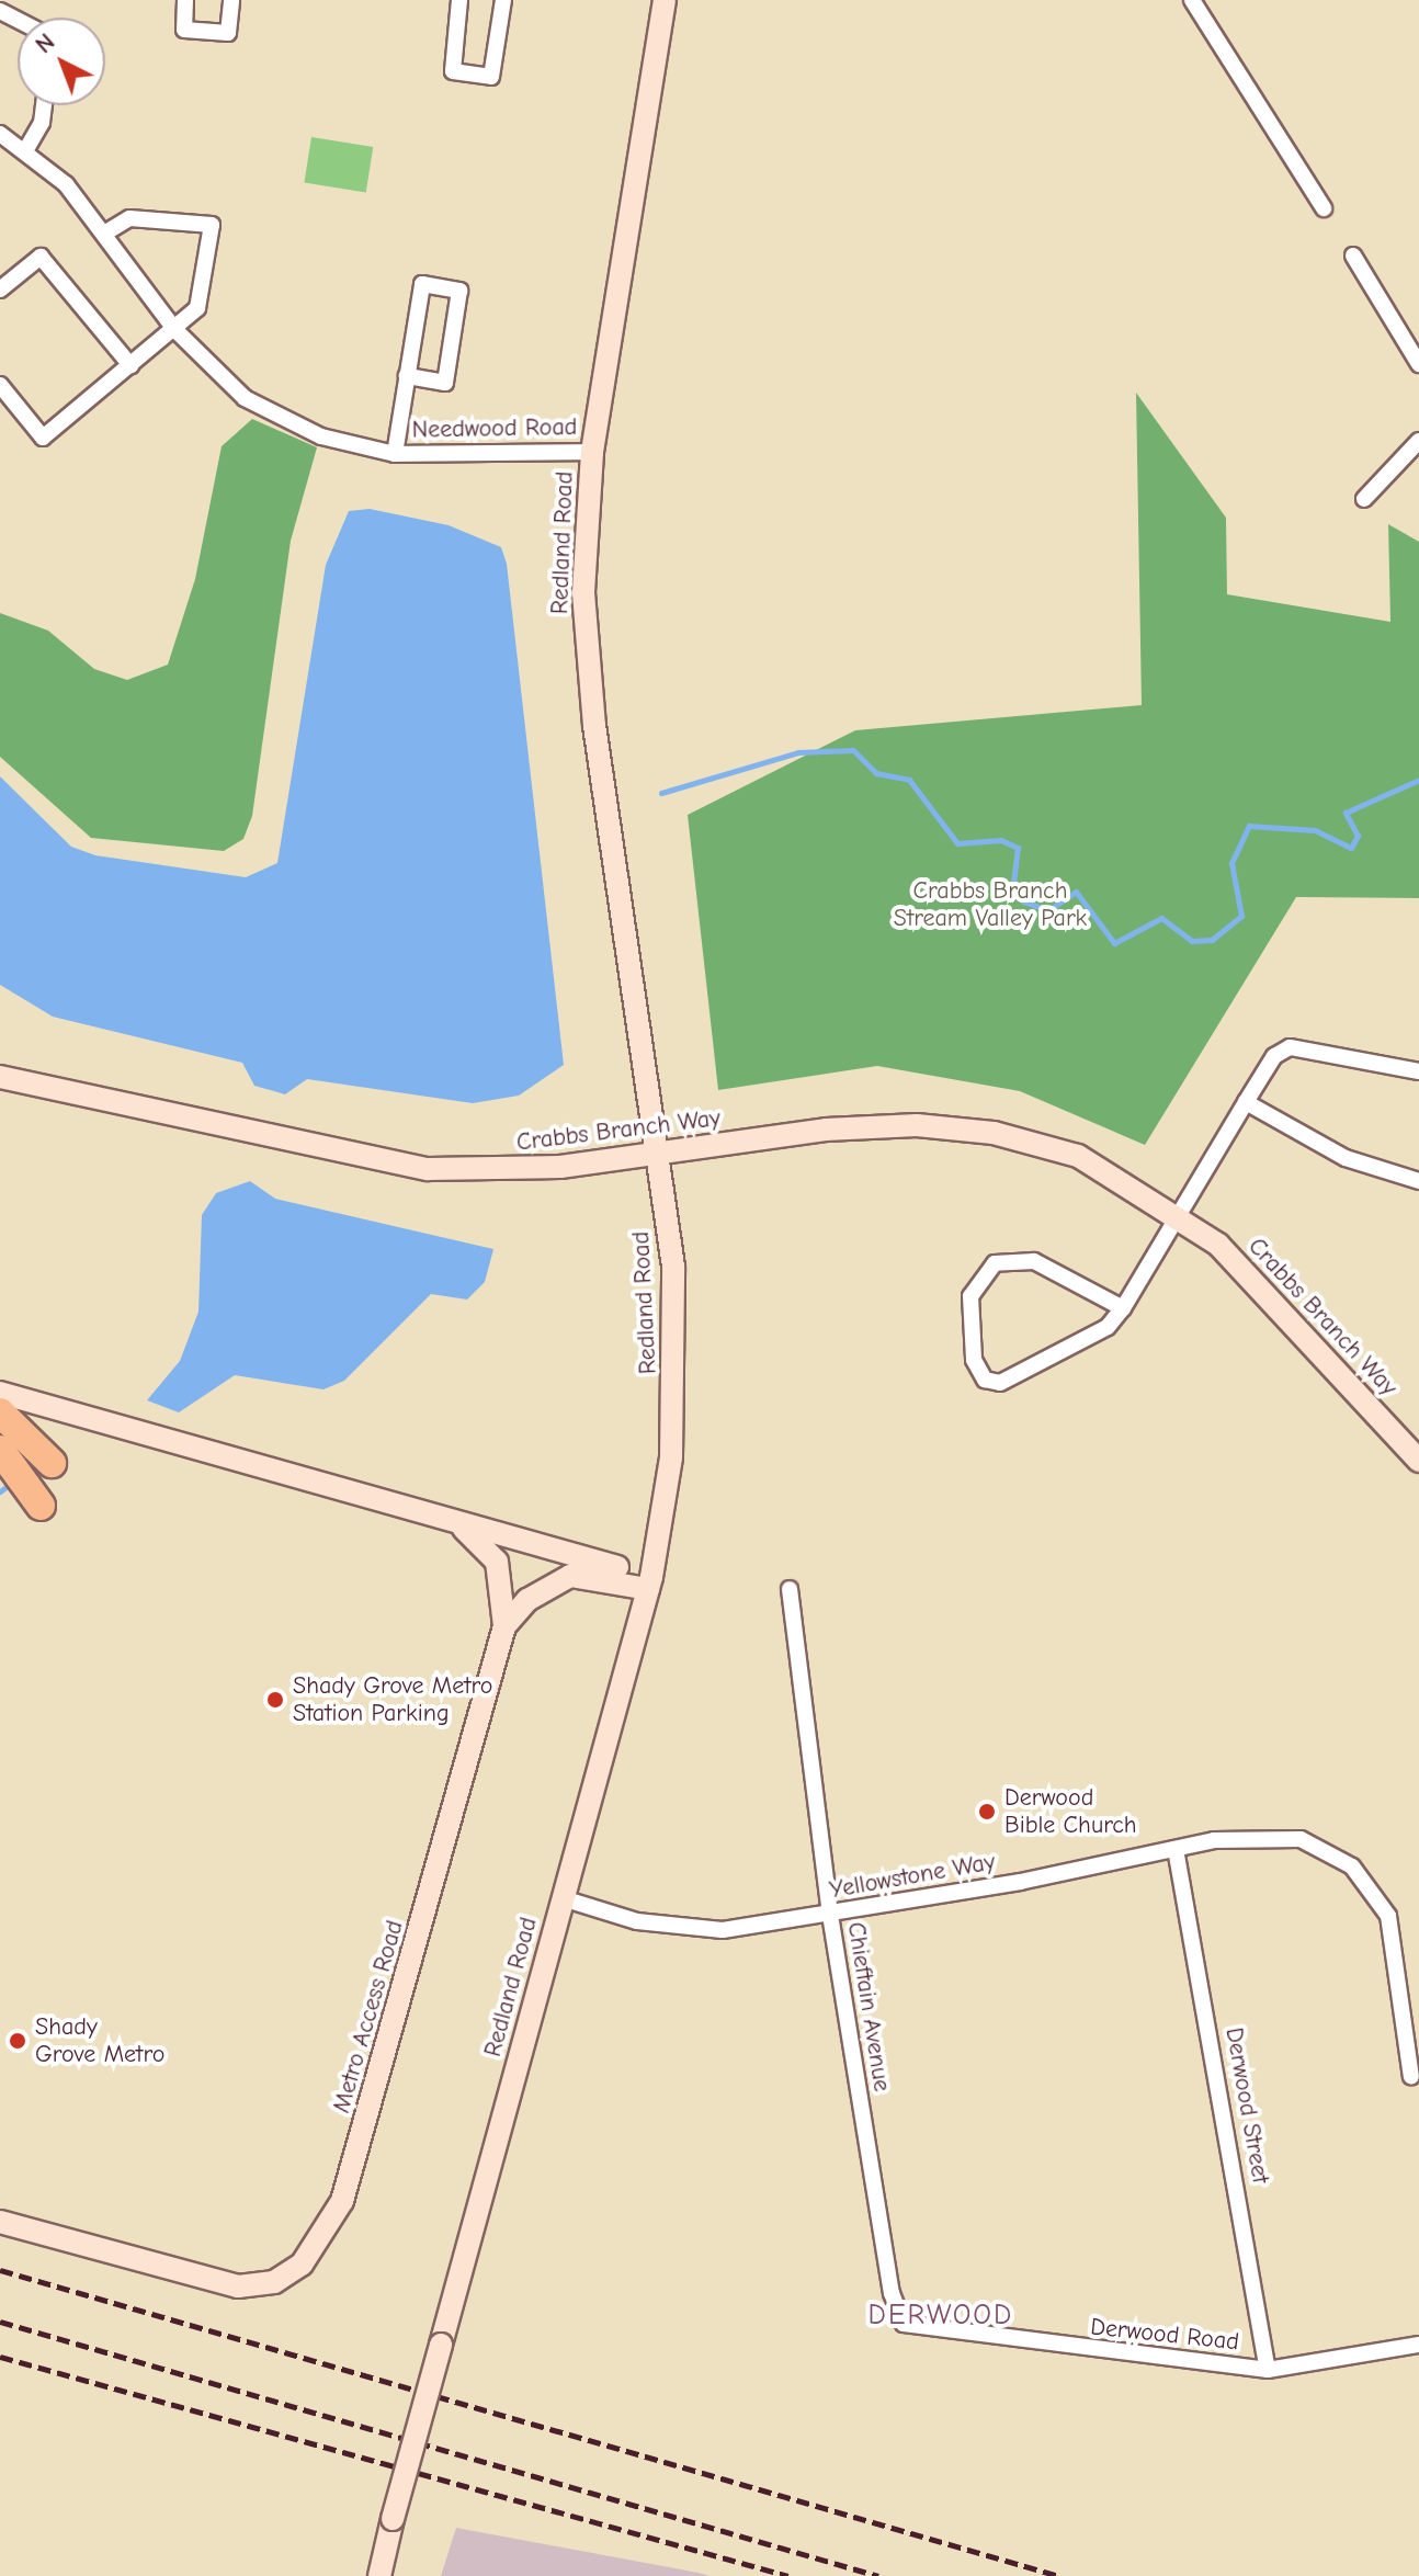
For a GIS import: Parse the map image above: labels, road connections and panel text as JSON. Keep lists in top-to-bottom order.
{
  "streets": {
    "main road": ["Redland Road", "Crabbs Branch Way", "Metro Access Road"],
    "street": [
      "Needwood Road",
      "Yellowstone Way",
      "Chieftain Avenue",
      "Derwood Street",
      "Derwood Road"
    ]
  },
  "crossings": [
    ["Needwood Road", "Redland Road"],
    ["Redland Road", "Crabbs Branch Way"],
    ["Redland Road", "Yellowstone Way"],
    ["Redland Road", "Metro Access Road"],
    ["Yellowstone Way", "Chieftain Avenue"],
    ["Yellowstone Way", "Derwood Street"],
    ["Chieftain Avenue", "Derwood Road"],
    ["Derwood Street", "Derwood Road"]
  ],
  "districts": ["DERWOOD"],
  "parks": ["Crabbs Branch Stream Valley Park"],
  "places": ["Shady Grove Metro Station Parking", "Derwood Bible Church", "Shady Grove Metro"],
  "north": "top left"
}
